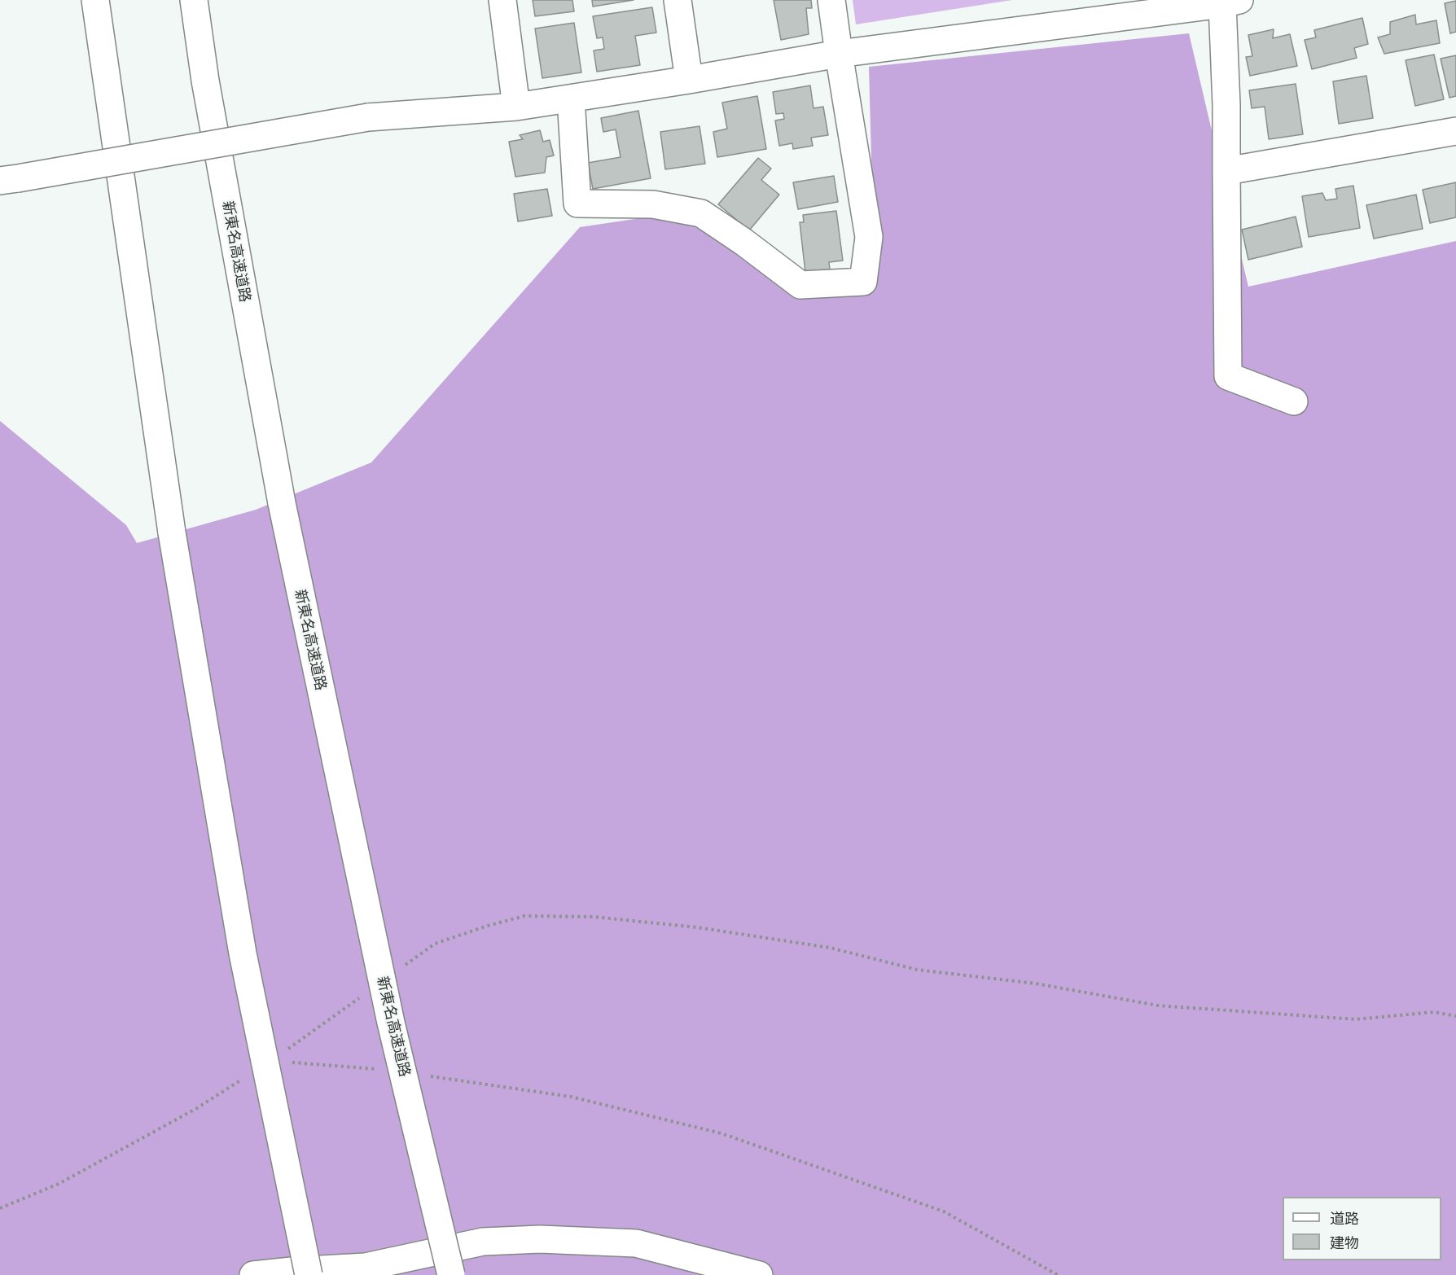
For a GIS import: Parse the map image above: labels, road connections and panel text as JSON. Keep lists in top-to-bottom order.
{
  "streets": {
    "main road": ["新東名高速道路"]
  },
  "legend": ["道路", "建物"]
}
